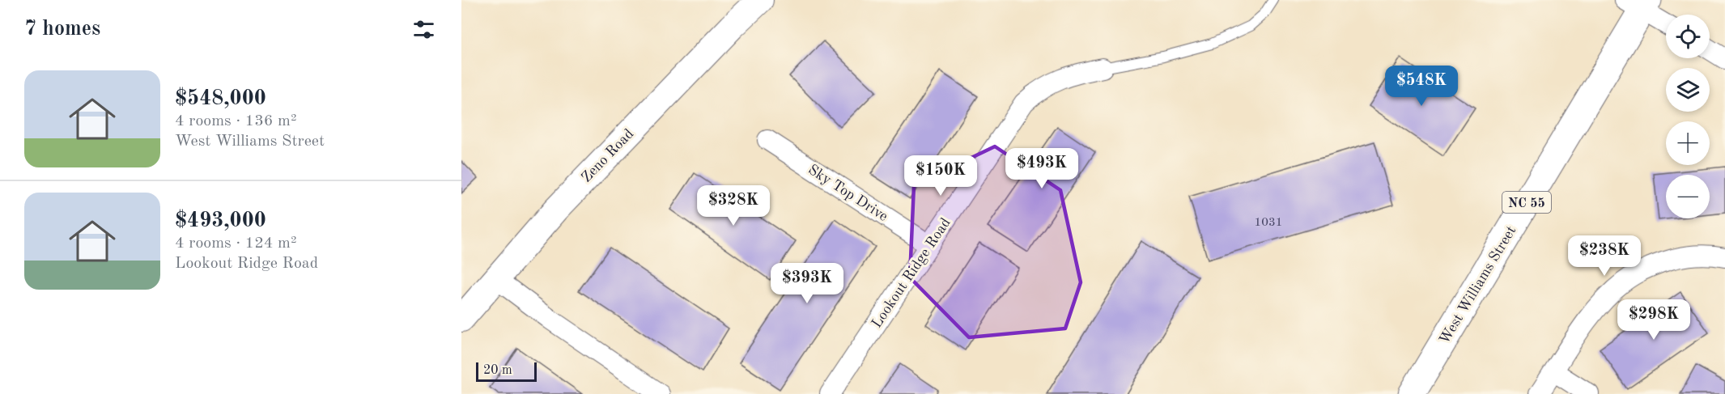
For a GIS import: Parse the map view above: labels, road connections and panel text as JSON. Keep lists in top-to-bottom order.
{
  "streets": {
    "main road": ["NC 55", "West Williams Street"],
    "street": ["Zeno Road", "Sky Top Drive", "Lookout Ridge Road"]
  },
  "crossings": [
    ["Sky Top Drive", "Lookout Ridge Road"]
  ],
  "house_numbers": ["1031"],
  "scale_bar": "20 m",
  "page": {
    "heading": "7 homes",
    "map_buttons": ["+", "−"],
    "list": [
      {
        "name": "$548,000",
        "note": "4 rooms · 136 m² · West Williams Street"
      },
      {
        "name": "$493,000",
        "note": "4 rooms · 124 m² · Lookout Ridge Road"
      }
    ],
    "price": [
      "$548K",
      "$493K",
      "$150K",
      "$328K",
      "$238K",
      "$393K",
      "$298K"
    ],
    "scale": "20 m"
  }
}
